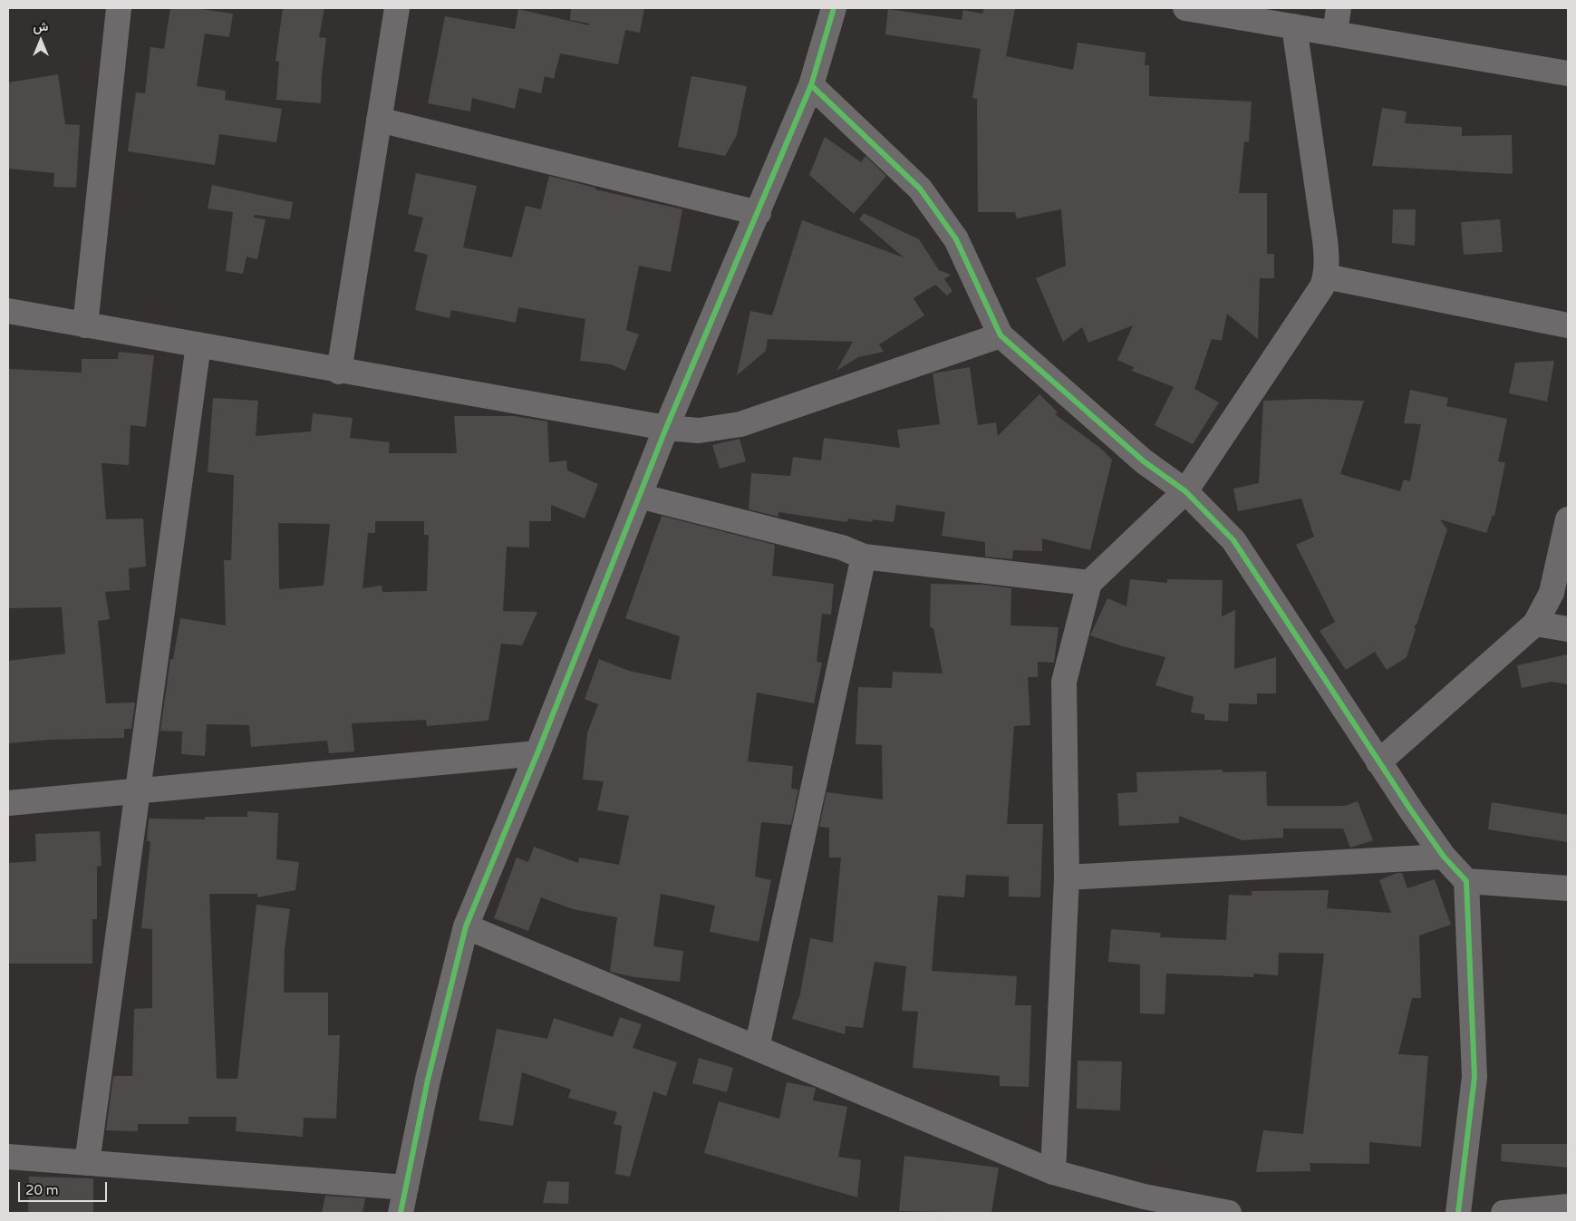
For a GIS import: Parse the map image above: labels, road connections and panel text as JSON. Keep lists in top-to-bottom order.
{
  "scale_bar": "20 m",
  "north": "top"
}
